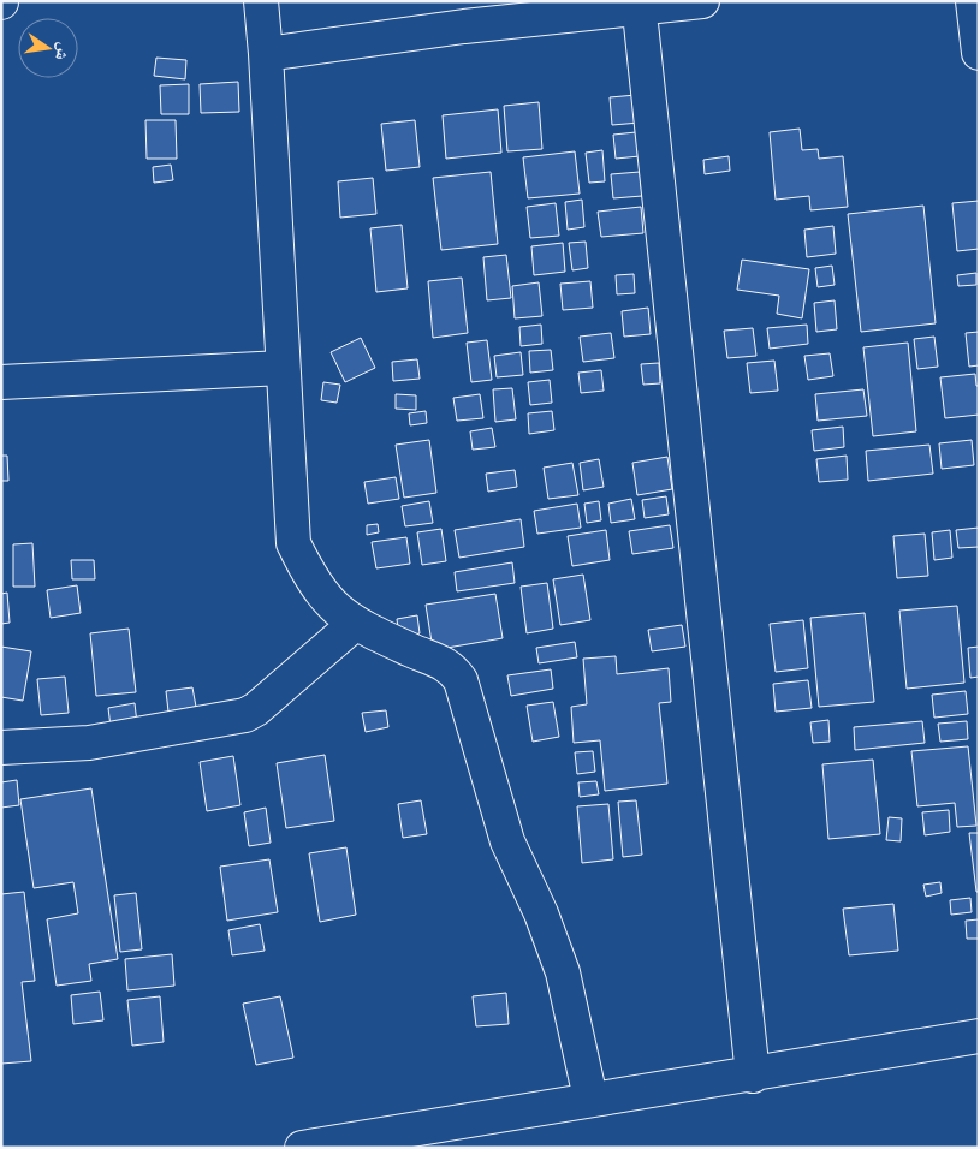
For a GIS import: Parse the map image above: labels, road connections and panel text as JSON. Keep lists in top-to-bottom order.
{
  "north": "right"
}
